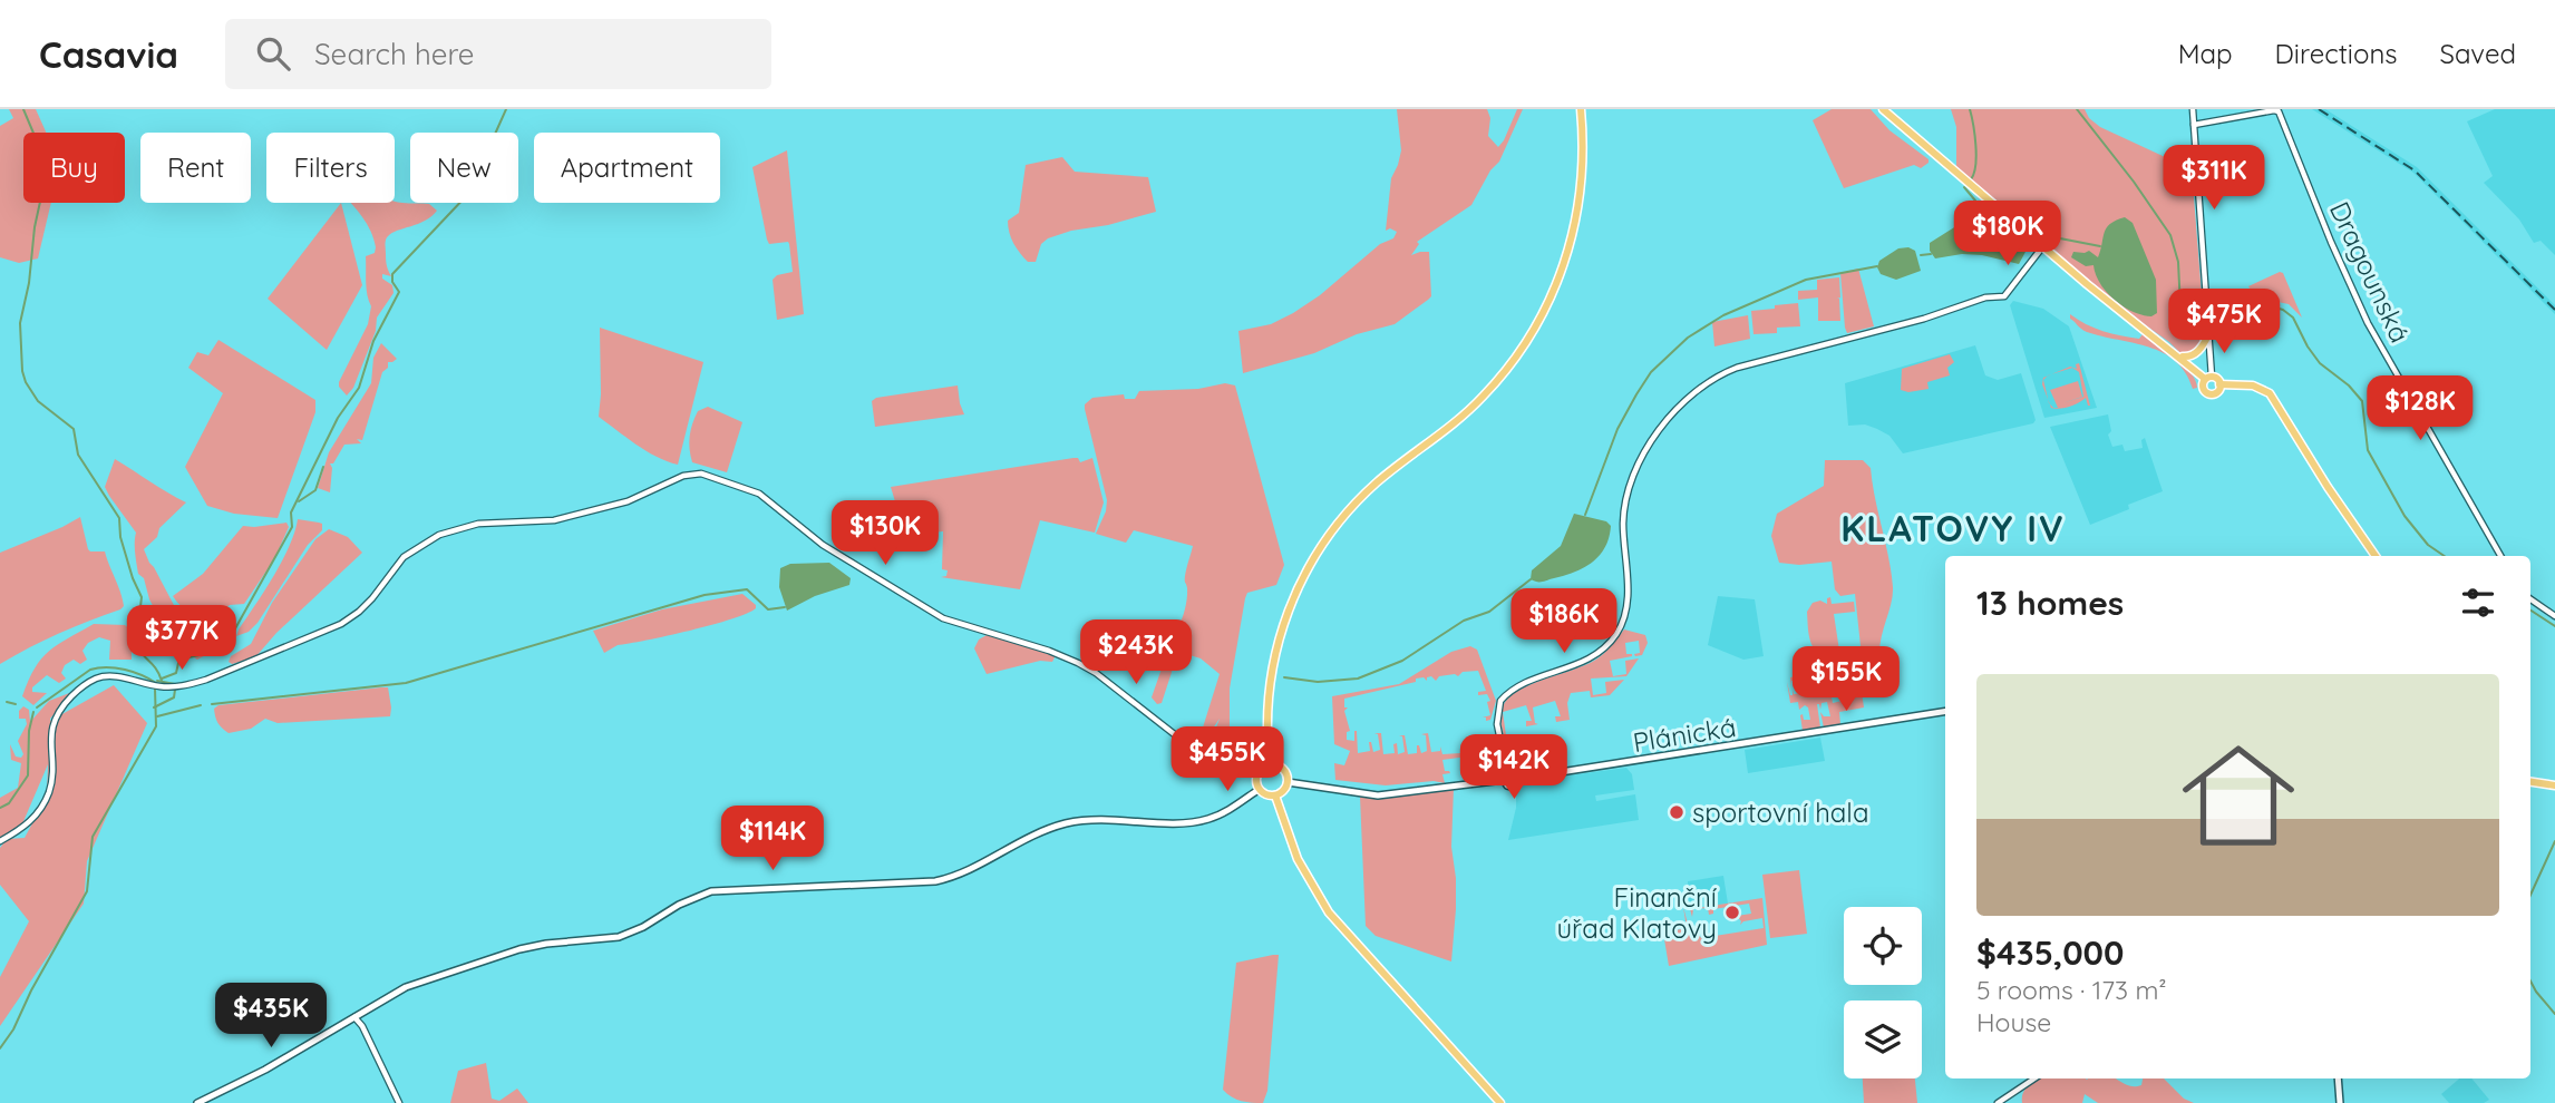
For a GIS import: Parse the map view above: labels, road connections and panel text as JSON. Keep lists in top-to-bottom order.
{
  "streets": {
    "main road": ["Plánická"],
    "street": ["Dragounská"]
  },
  "districts": ["KLATOVY IV"],
  "places": ["sportovní hala", "Finanční úřad Klatovy"],
  "page": {
    "header": "Casavia",
    "search": "Search here",
    "nav": ["Map", "Directions", "Saved"],
    "chip": [
      "Buy",
      "Rent",
      "Filters",
      "New",
      "Apartment"
    ],
    "price": [
      "$311K",
      "$180K",
      "$475K",
      "$128K",
      "$130K",
      "$186K",
      "$377K",
      "$243K",
      "$155K",
      "$455K",
      "$142K",
      "$114K",
      "$435K"
    ],
    "heading": "13 homes",
    "list": [
      {
        "name": "$435,000",
        "note": "5 rooms · 173 m² · House"
      }
    ]
  }
}
